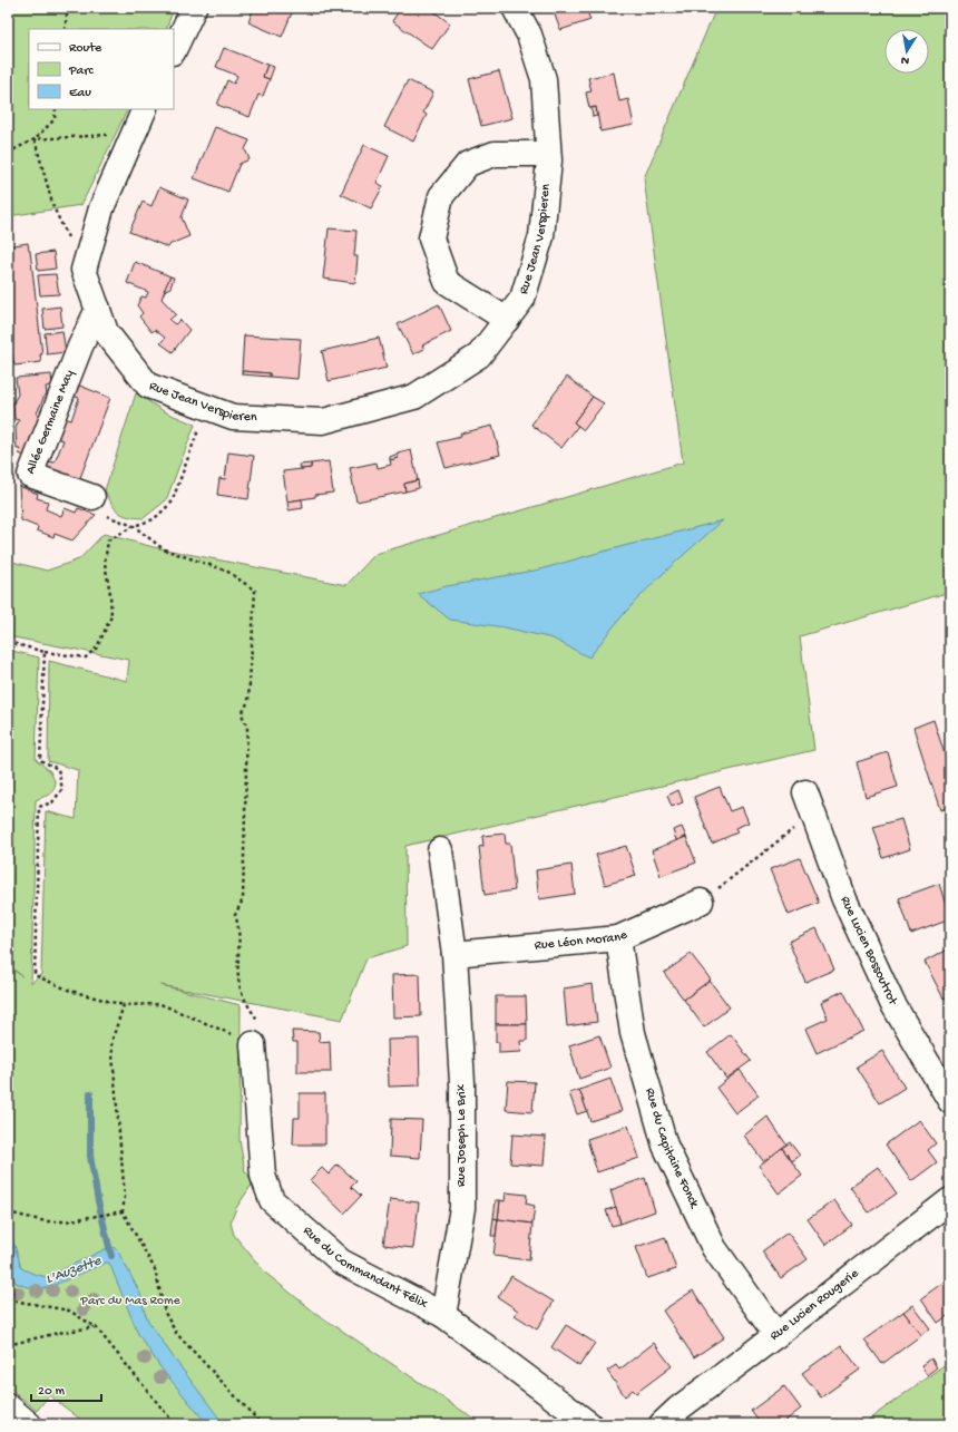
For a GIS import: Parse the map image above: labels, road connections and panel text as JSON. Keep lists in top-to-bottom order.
{
  "streets": {
    "street": [
      "Rue Jean Verspieren",
      "Allée Germaine May",
      "Rue Léon Morane",
      "Rue Lucien Bossoutrot",
      "Rue Joseph Le Brix",
      "Rue du Capitaine Fonck",
      "Rue du Commandant Félix",
      "Rue Lucien Rougerie"
    ]
  },
  "crossings": [
    ["Rue Jean Verspieren", "Allée Germaine May"],
    ["Rue Léon Morane", "Rue Joseph Le Brix"],
    ["Rue Léon Morane", "Rue du Capitaine Fonck"],
    ["Rue Joseph Le Brix", "Rue du Commandant Félix"],
    ["Rue du Capitaine Fonck", "Rue Lucien Rougerie"]
  ],
  "water": ["L'Auzette"],
  "parks": ["Parc du Mas Rome"],
  "legend": ["Route", "Parc", "Eau"],
  "scale_bar": "20 m",
  "north": "bottom"
}
